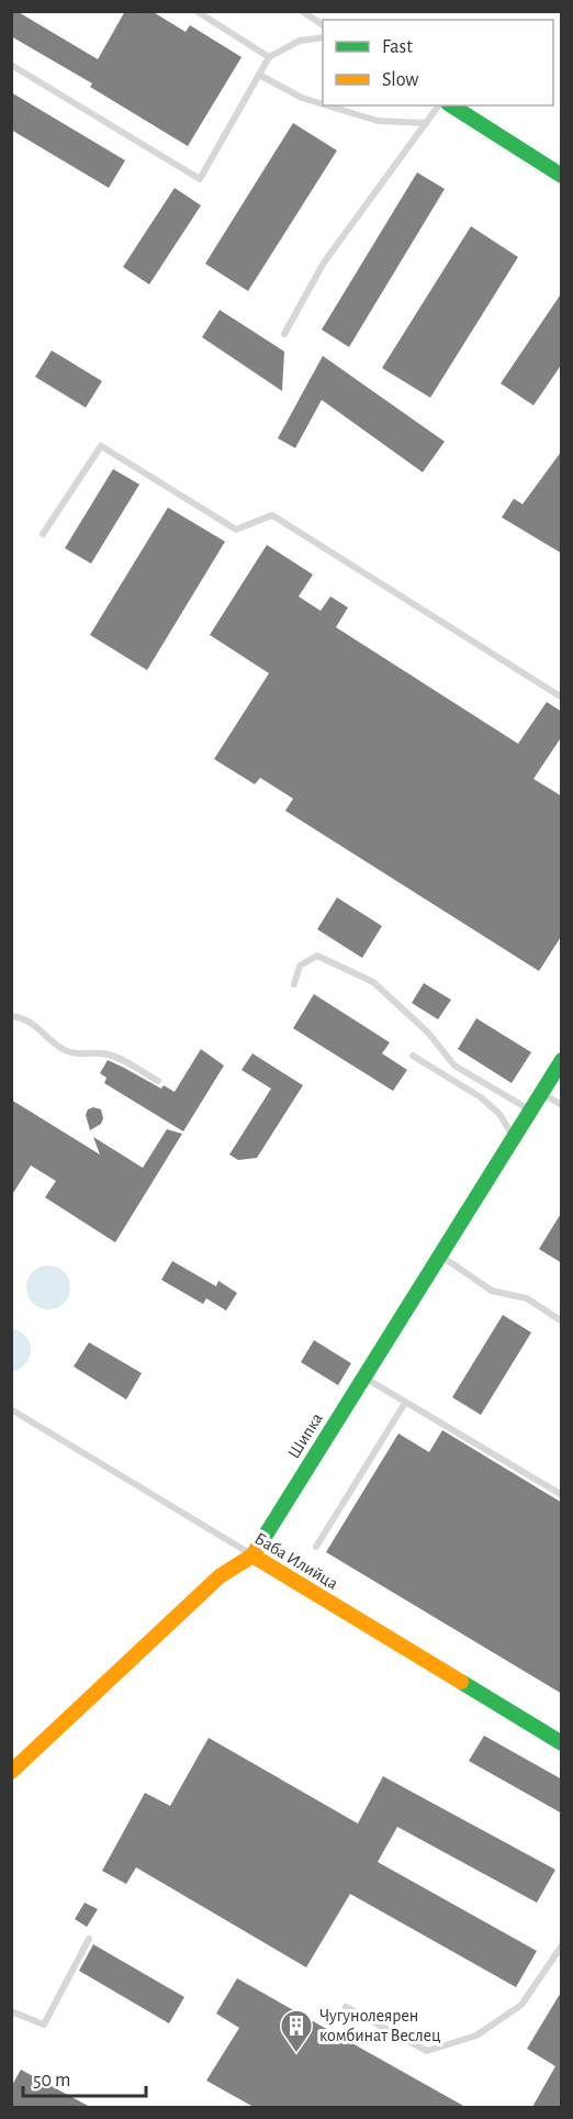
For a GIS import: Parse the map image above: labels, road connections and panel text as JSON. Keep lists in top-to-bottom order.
{
  "streets": {
    "street": ["Шипка", "Баба Илийца"]
  },
  "crossings": [
    ["Шипка", "Баба Илийца"]
  ],
  "places": {
    "building": ["Чугунолеярен комбинат Веслец"]
  },
  "legend": ["Fast", "Slow"],
  "scale_bar": "50 m"
}
